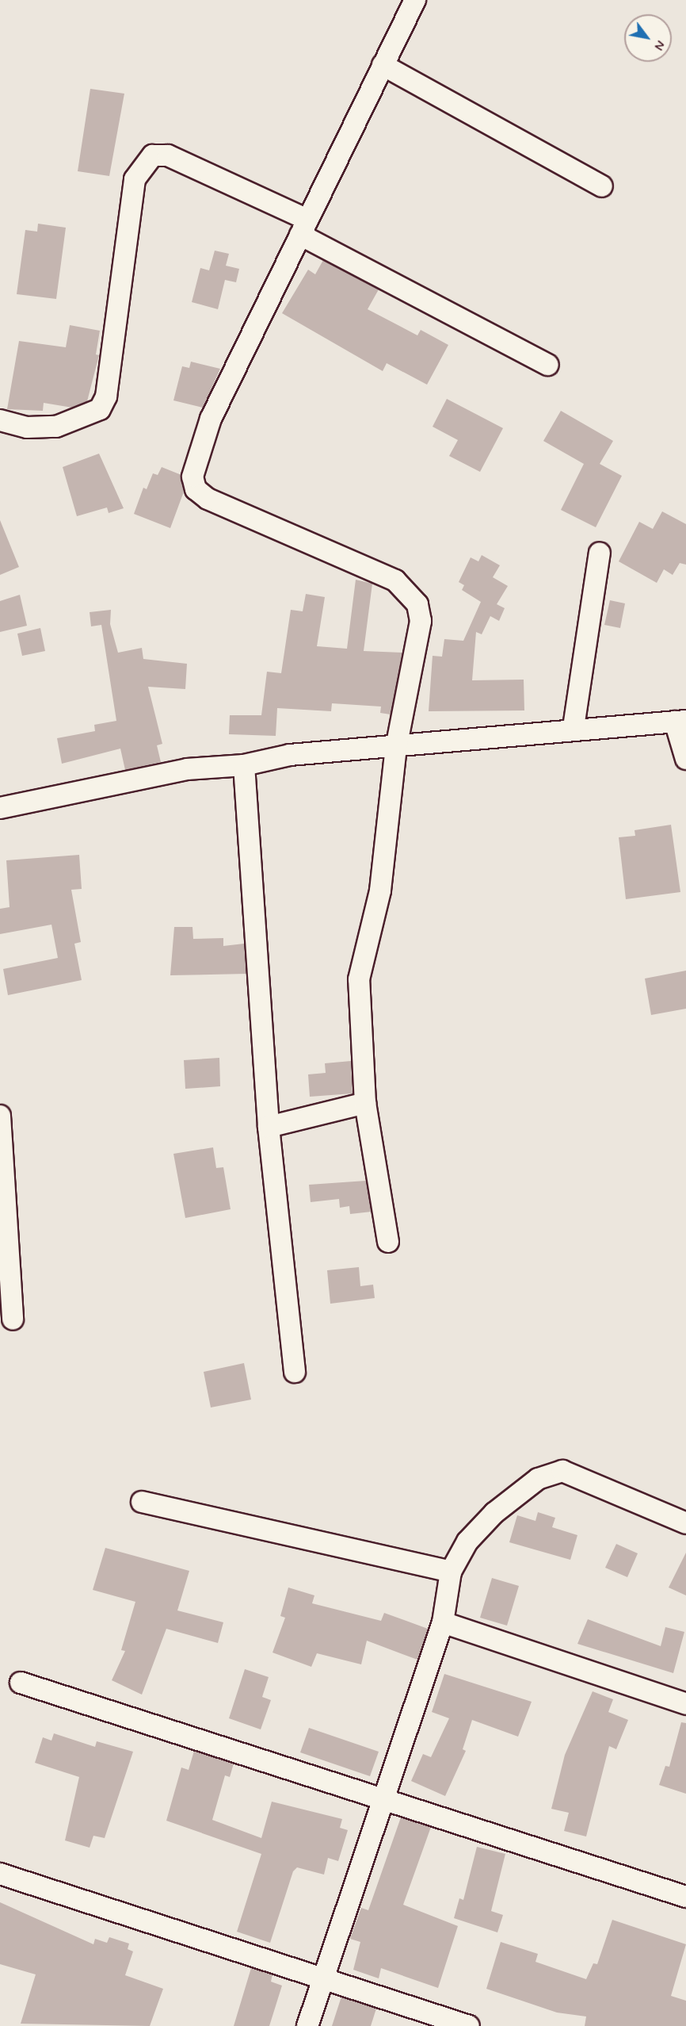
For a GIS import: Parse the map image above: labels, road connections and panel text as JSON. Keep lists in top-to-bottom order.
{
  "north": "bottom right"
}
